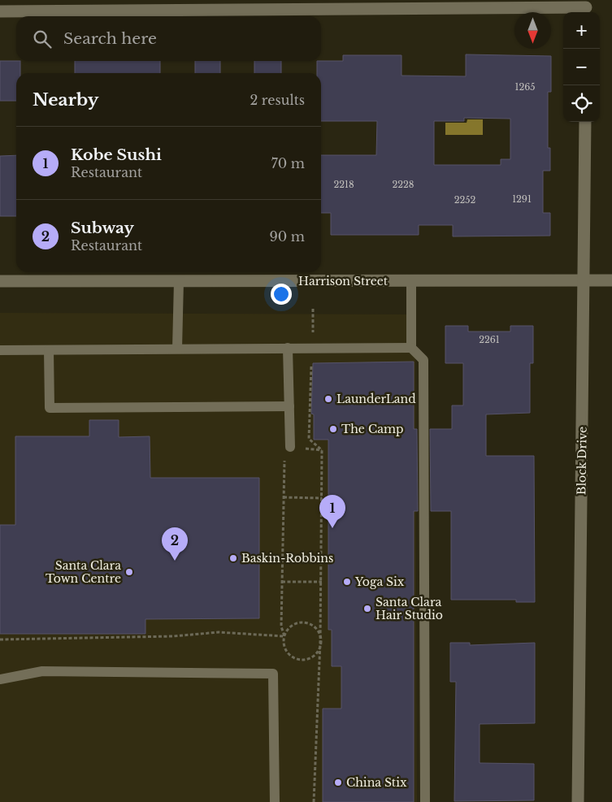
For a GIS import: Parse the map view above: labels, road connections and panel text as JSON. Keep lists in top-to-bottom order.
{
  "streets": {
    "street": ["Harrison Street", "Block Drive"]
  },
  "crossings": [
    ["Harrison Street", "Block Drive"]
  ],
  "places": [
    "LaunderLand",
    "The Camp",
    "Baskin-Robbins",
    "Santa Clara Town Centre",
    "Yoga Six",
    "Santa Clara Hair Studio",
    "China Stix"
  ],
  "house_numbers": [
    "1265",
    "2218",
    "2228",
    "1291",
    "2252",
    "2261"
  ],
  "north": "bottom",
  "page": {
    "map_buttons": ["+", "−"],
    "search": "Search here",
    "heading": ["Nearby", "2 results"],
    "list": [
      {
        "mark": "1",
        "name": "Kobe Sushi",
        "note": "Restaurant",
        "value": "70 m"
      },
      {
        "mark": "2",
        "name": "Subway",
        "note": "Restaurant",
        "value": "90 m"
      }
    ],
    "pins": ["1", "2"]
  }
}
